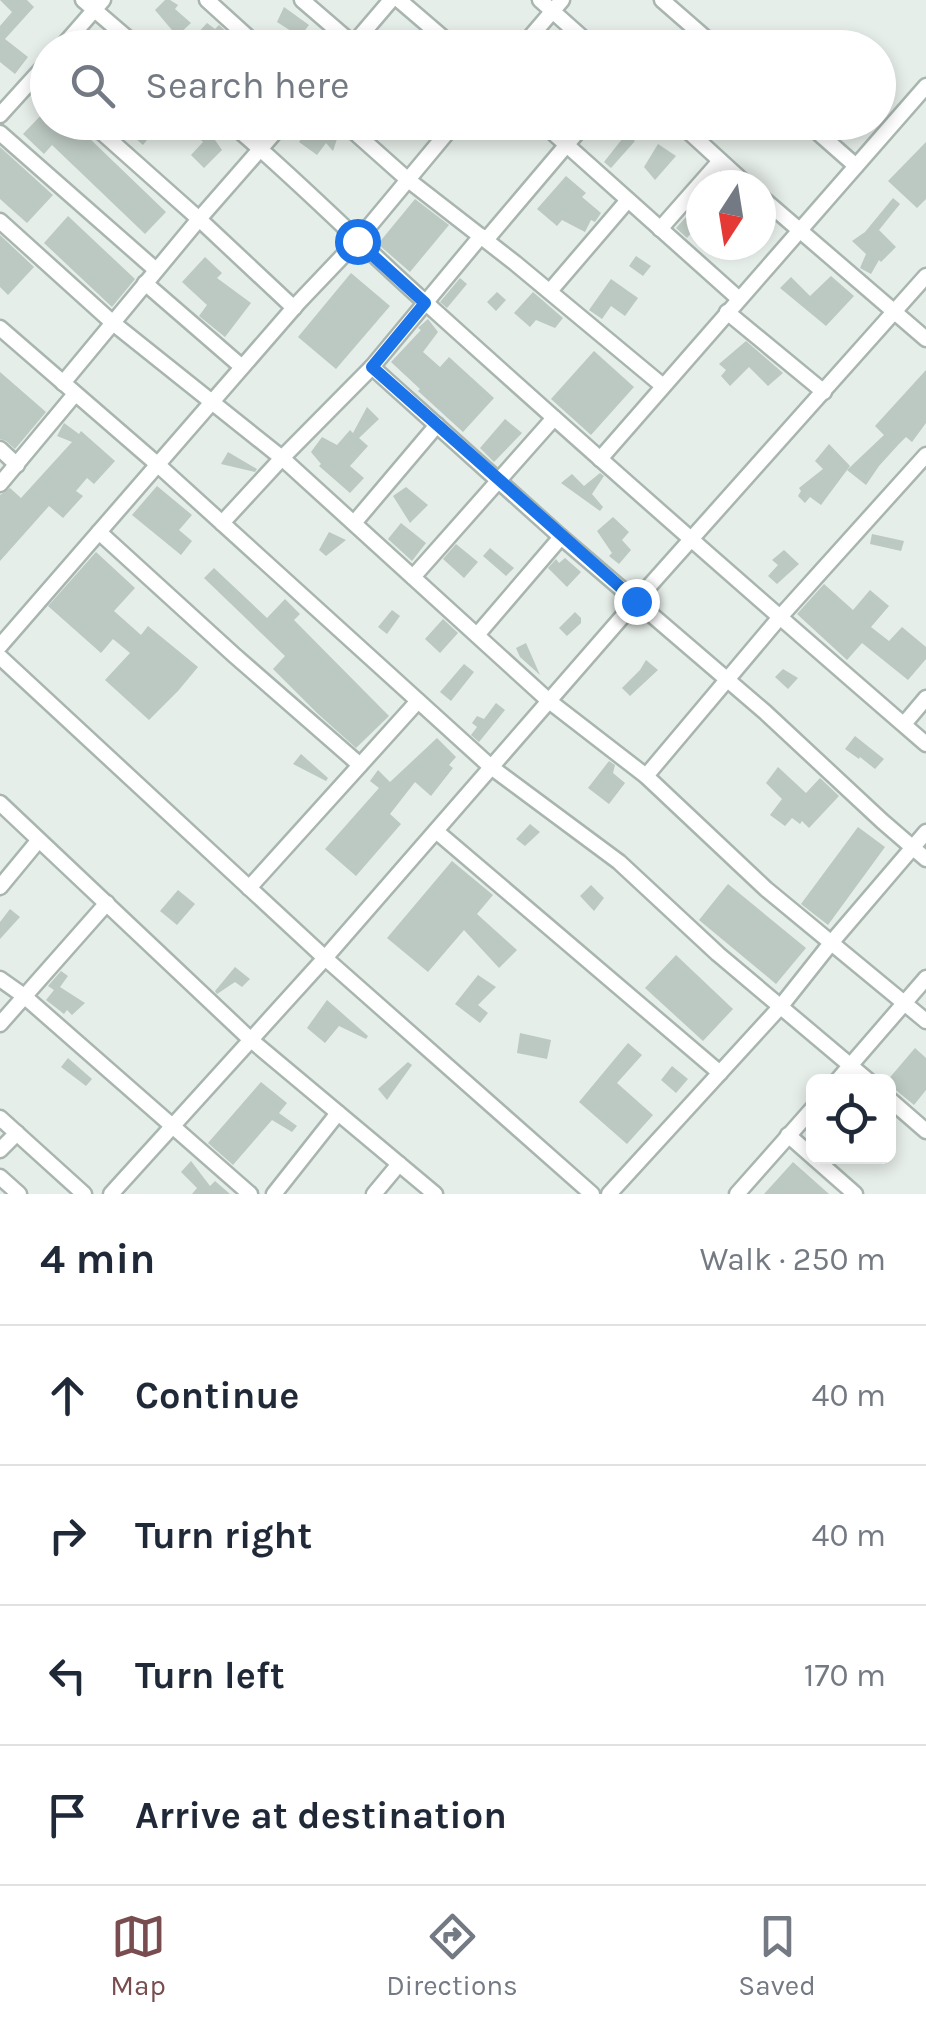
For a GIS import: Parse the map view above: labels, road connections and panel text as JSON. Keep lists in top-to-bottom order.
{
  "north": "bottom",
  "page": {
    "search": "Search here",
    "heading": ["4 min", "Walk · 250 m"],
    "list": [
      ["Continue", "40 m"],
      ["Turn right", "40 m"],
      ["Turn left", "170 m"],
      "Arrive at destination"
    ],
    "nav": ["Map", "Directions", "Saved"]
  }
}
